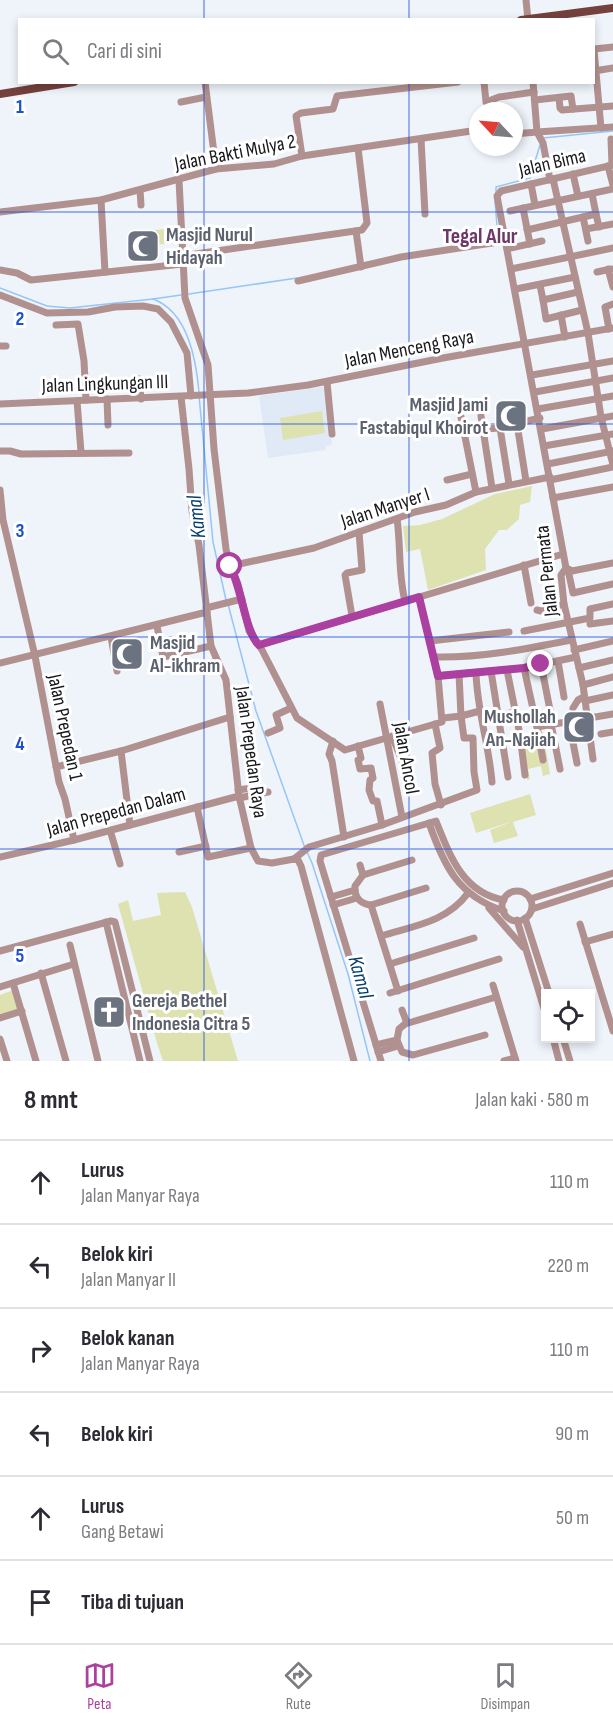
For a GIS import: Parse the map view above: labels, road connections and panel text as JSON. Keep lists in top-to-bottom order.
{
  "streets": {
    "street": [
      "Jalan Bakti Mulya 2",
      "Jalan Bima",
      "Jalan Menceng Raya",
      "Jalan Lingkungan III",
      "Jalan Manyer I",
      "Jalan Permata",
      "Jalan Prepedan 1",
      "Jalan Prepedan Raya",
      "Jalan Ancol",
      "Jalan Prepedan Dalam"
    ]
  },
  "crossings": [
    ["Jalan Bima", "Jalan Permata"],
    ["Jalan Menceng Raya", "Jalan Lingkungan III"],
    ["Jalan Menceng Raya", "Jalan Permata"],
    ["Jalan Lingkungan III", "Jalan Prepedan Raya"],
    ["Jalan Manyer I", "Jalan Permata"],
    ["Jalan Prepedan 1", "Jalan Prepedan Dalam"],
    ["Jalan Prepedan Raya", "Jalan Prepedan Dalam"]
  ],
  "districts": ["Tegal Alur"],
  "water": ["Kamal"],
  "places": {
    "mosque": [
      "Masjid Nurul Hidayah",
      "Masjid Jami Fastabiqul Khoirot",
      "Masjid Al-ikhram",
      "Mushollah An-Najiah"
    ],
    "church": ["Gereja Bethel Indonesia Citra 5"]
  },
  "north": "top left",
  "page": {
    "search": "Cari di sini",
    "heading": ["8 mnt", "Jalan kaki · 580 m"],
    "list": [
      ["Lurus", "Jalan Manyar Raya", "110 m"],
      ["Belok kiri", "Jalan Manyar II", "220 m"],
      ["Belok kanan", "Jalan Manyar Raya", "110 m"],
      ["Belok kiri", "90 m"],
      ["Lurus", "Gang Betawi", "50 m"],
      "Tiba di tujuan"
    ],
    "nav": ["Peta", "Rute", "Disimpan"]
  },
  "grid": {
    "rows": [
      "1",
      "2",
      "3",
      "4",
      "5"
    ]
  }
}
